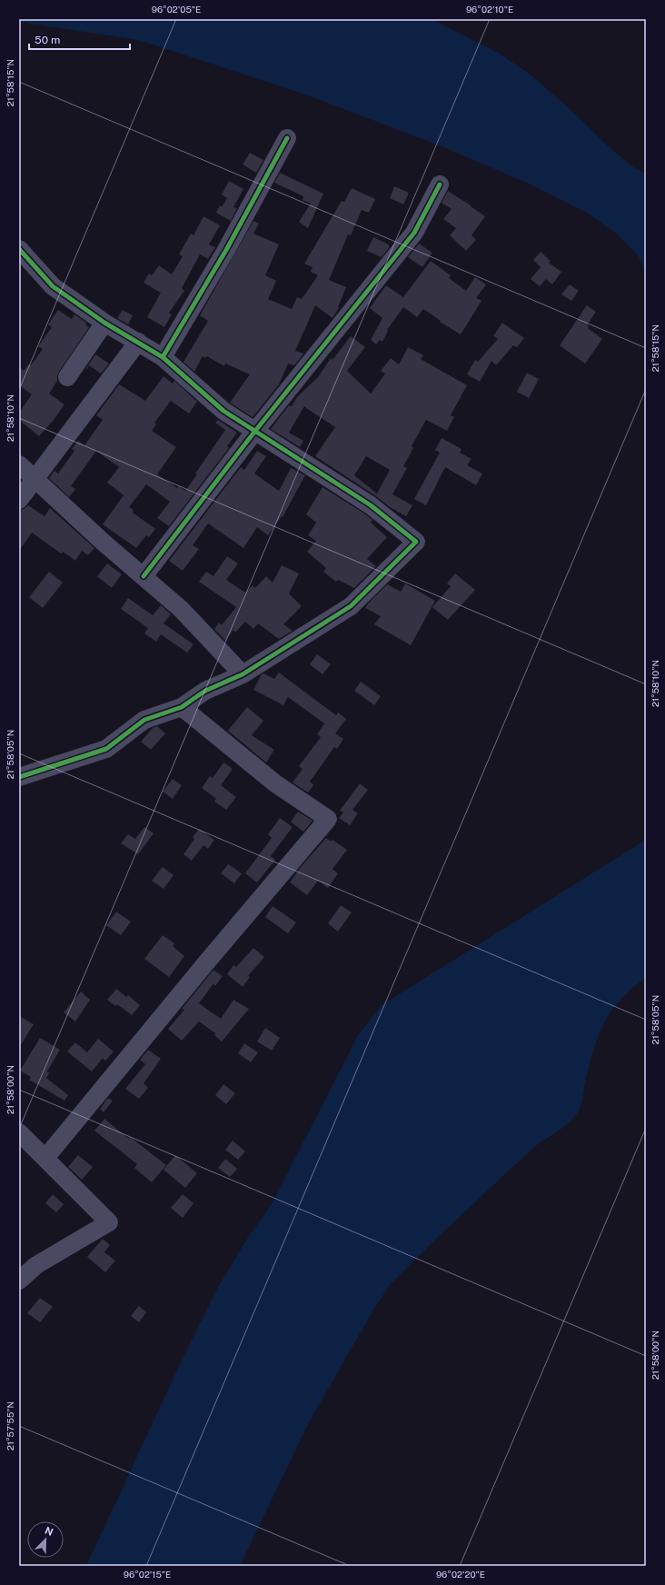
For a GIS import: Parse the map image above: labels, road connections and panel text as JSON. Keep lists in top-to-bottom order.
{
  "scale_bar": "50 m",
  "north": "top right",
  "coordinates": [
    "96°02'05\"E",
    "96°02'10\"E",
    "21°58'15\"N",
    "21°58'10\"N",
    "21°58'05\"N",
    "21°58'00\"N",
    "21°57'55\"N",
    "96°02'15\"E",
    "96°02'20\"E"
  ]
}
